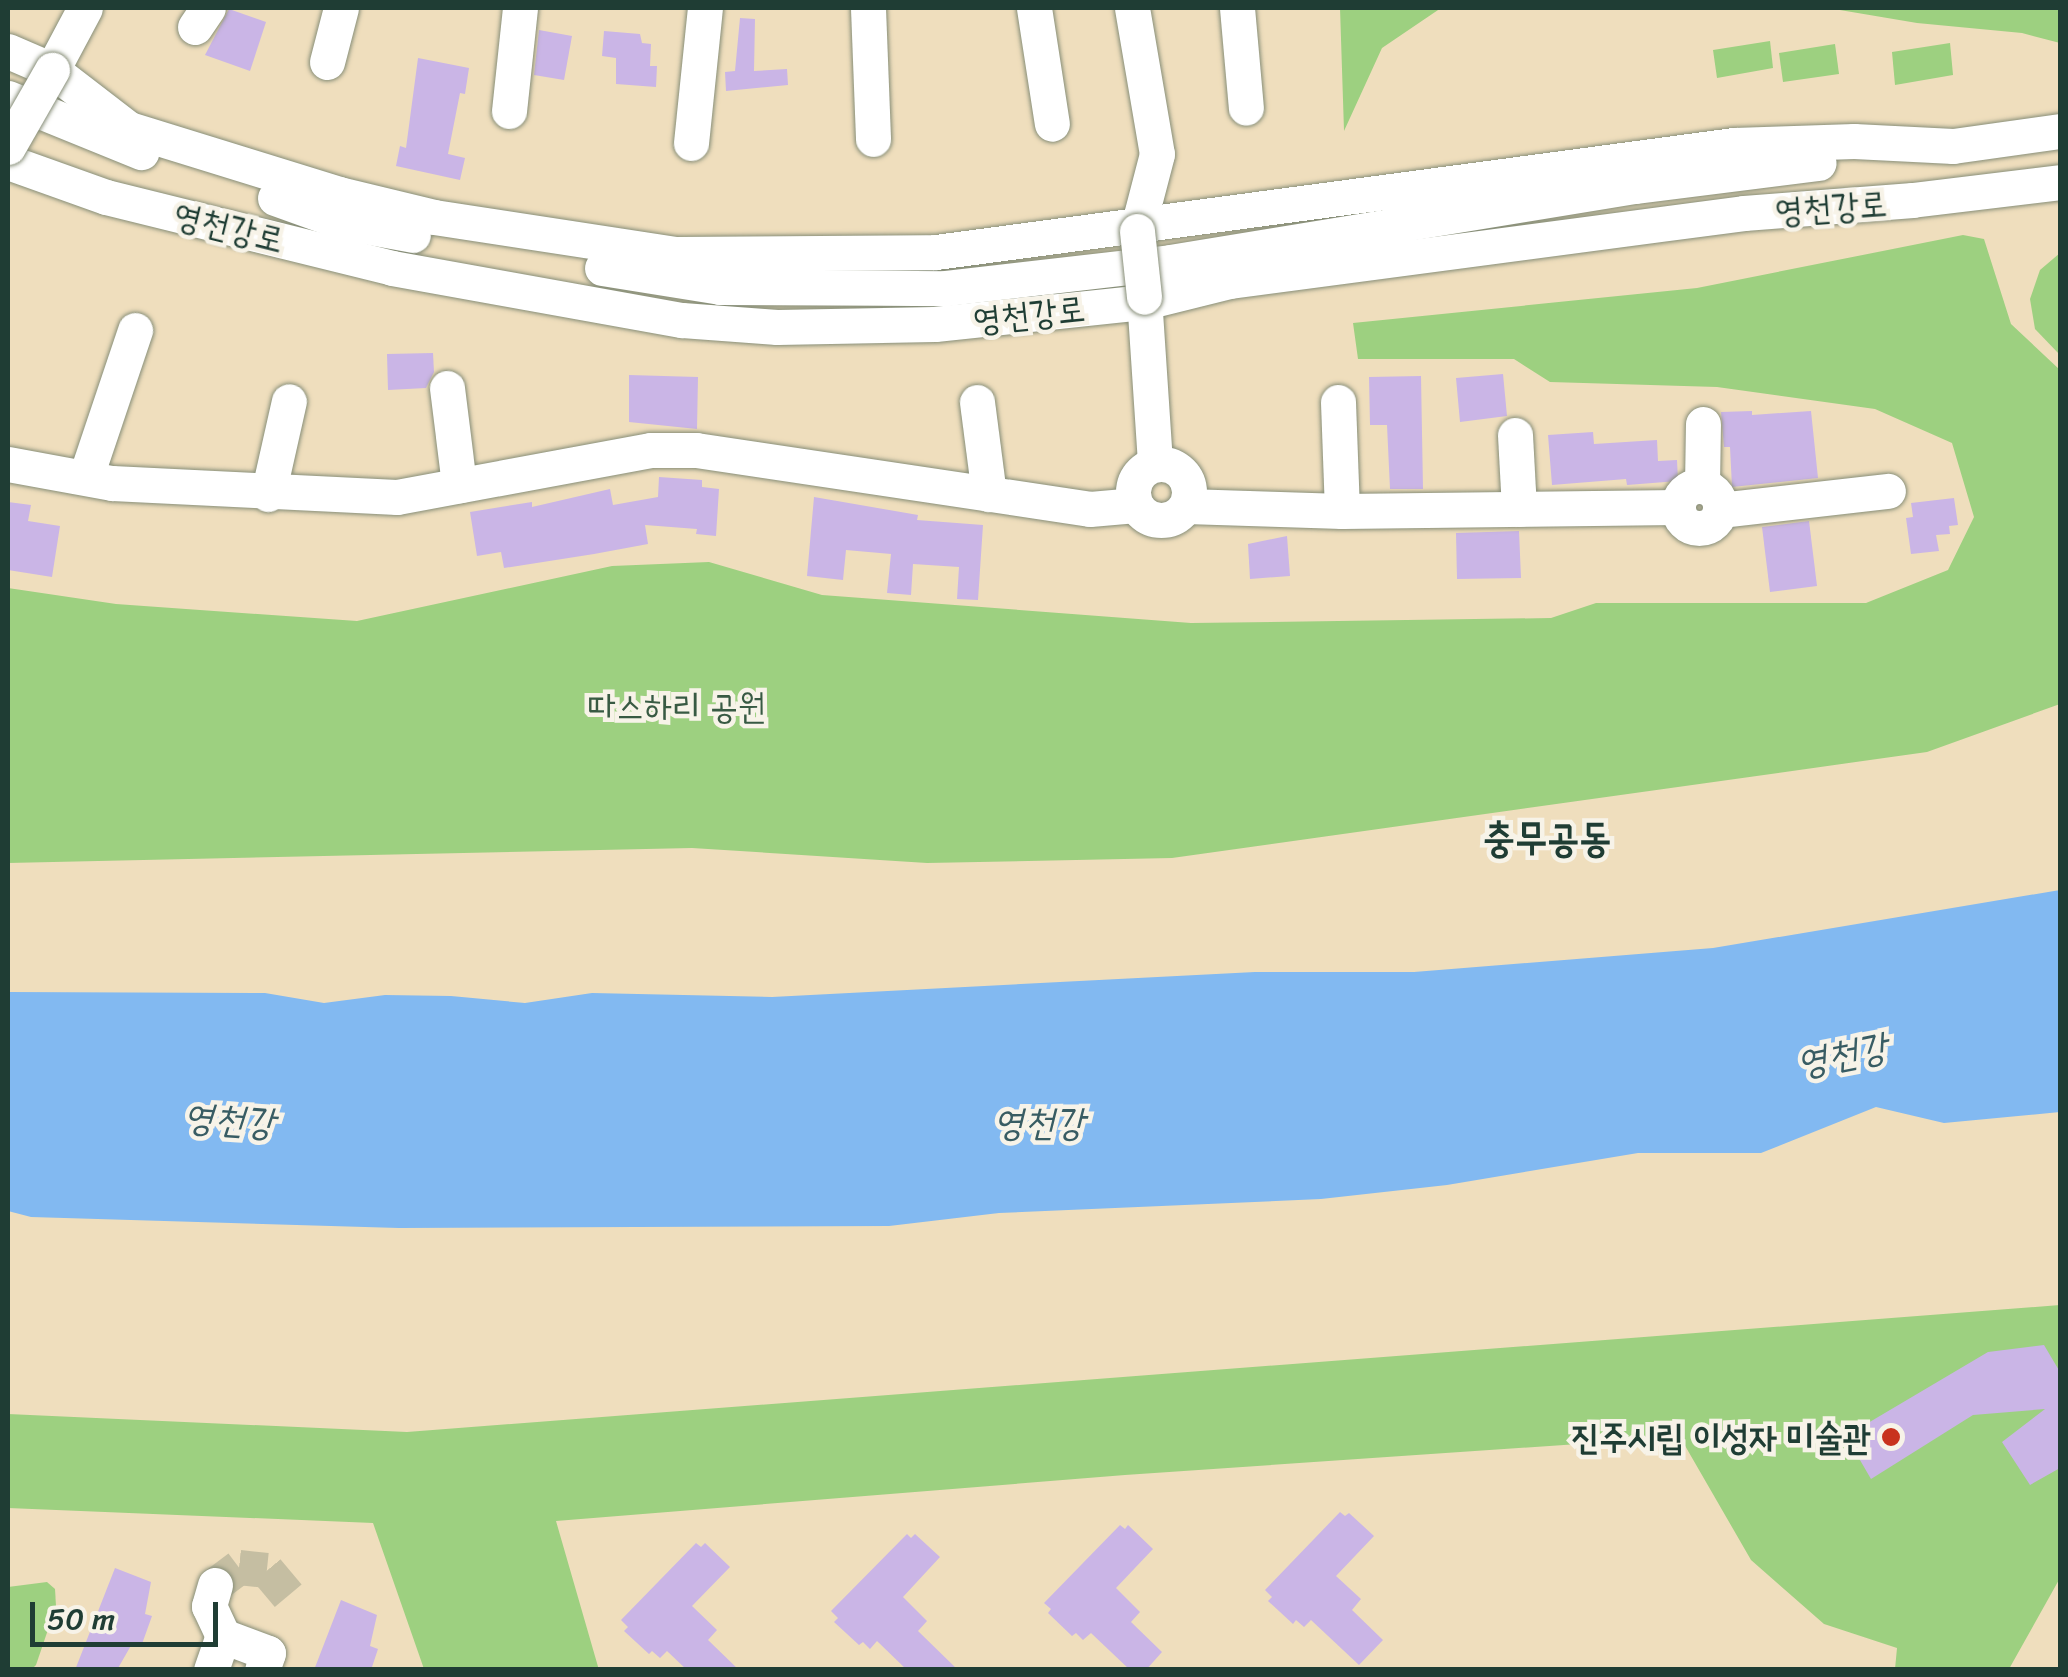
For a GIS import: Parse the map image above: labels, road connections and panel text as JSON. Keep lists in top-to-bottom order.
{
  "streets": {
    "street": ["영천강로"]
  },
  "districts": ["충무공동"],
  "water": ["영천강"],
  "parks": ["따스하리 공원"],
  "places": ["진주시립 이성자 미술관"],
  "scale_bar": "50 m"
}
